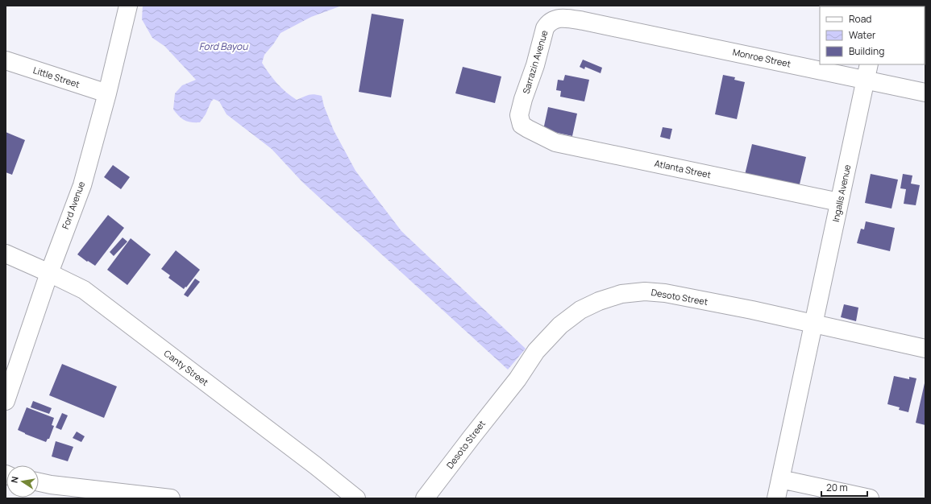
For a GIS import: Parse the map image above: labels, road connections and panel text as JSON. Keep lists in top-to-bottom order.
{
  "streets": {
    "street": [
      "Monroe Street",
      "Sarrazin Avenue",
      "Little Street",
      "Atlanta Street",
      "Ingalls Avenue",
      "Ford Avenue",
      "Desoto Street",
      "Canty Street"
    ]
  },
  "crossings": [
    ["Monroe Street", "Sarrazin Avenue"],
    ["Monroe Street", "Ingalls Avenue"],
    ["Sarrazin Avenue", "Atlanta Street"],
    ["Little Street", "Ford Avenue"],
    ["Atlanta Street", "Ingalls Avenue"],
    ["Ingalls Avenue", "Desoto Street"],
    ["Ford Avenue", "Canty Street"]
  ],
  "water": ["Ford Bayou"],
  "legend": ["Road", "Water", "Building"],
  "scale_bar": "20 m",
  "north": "left"
}
